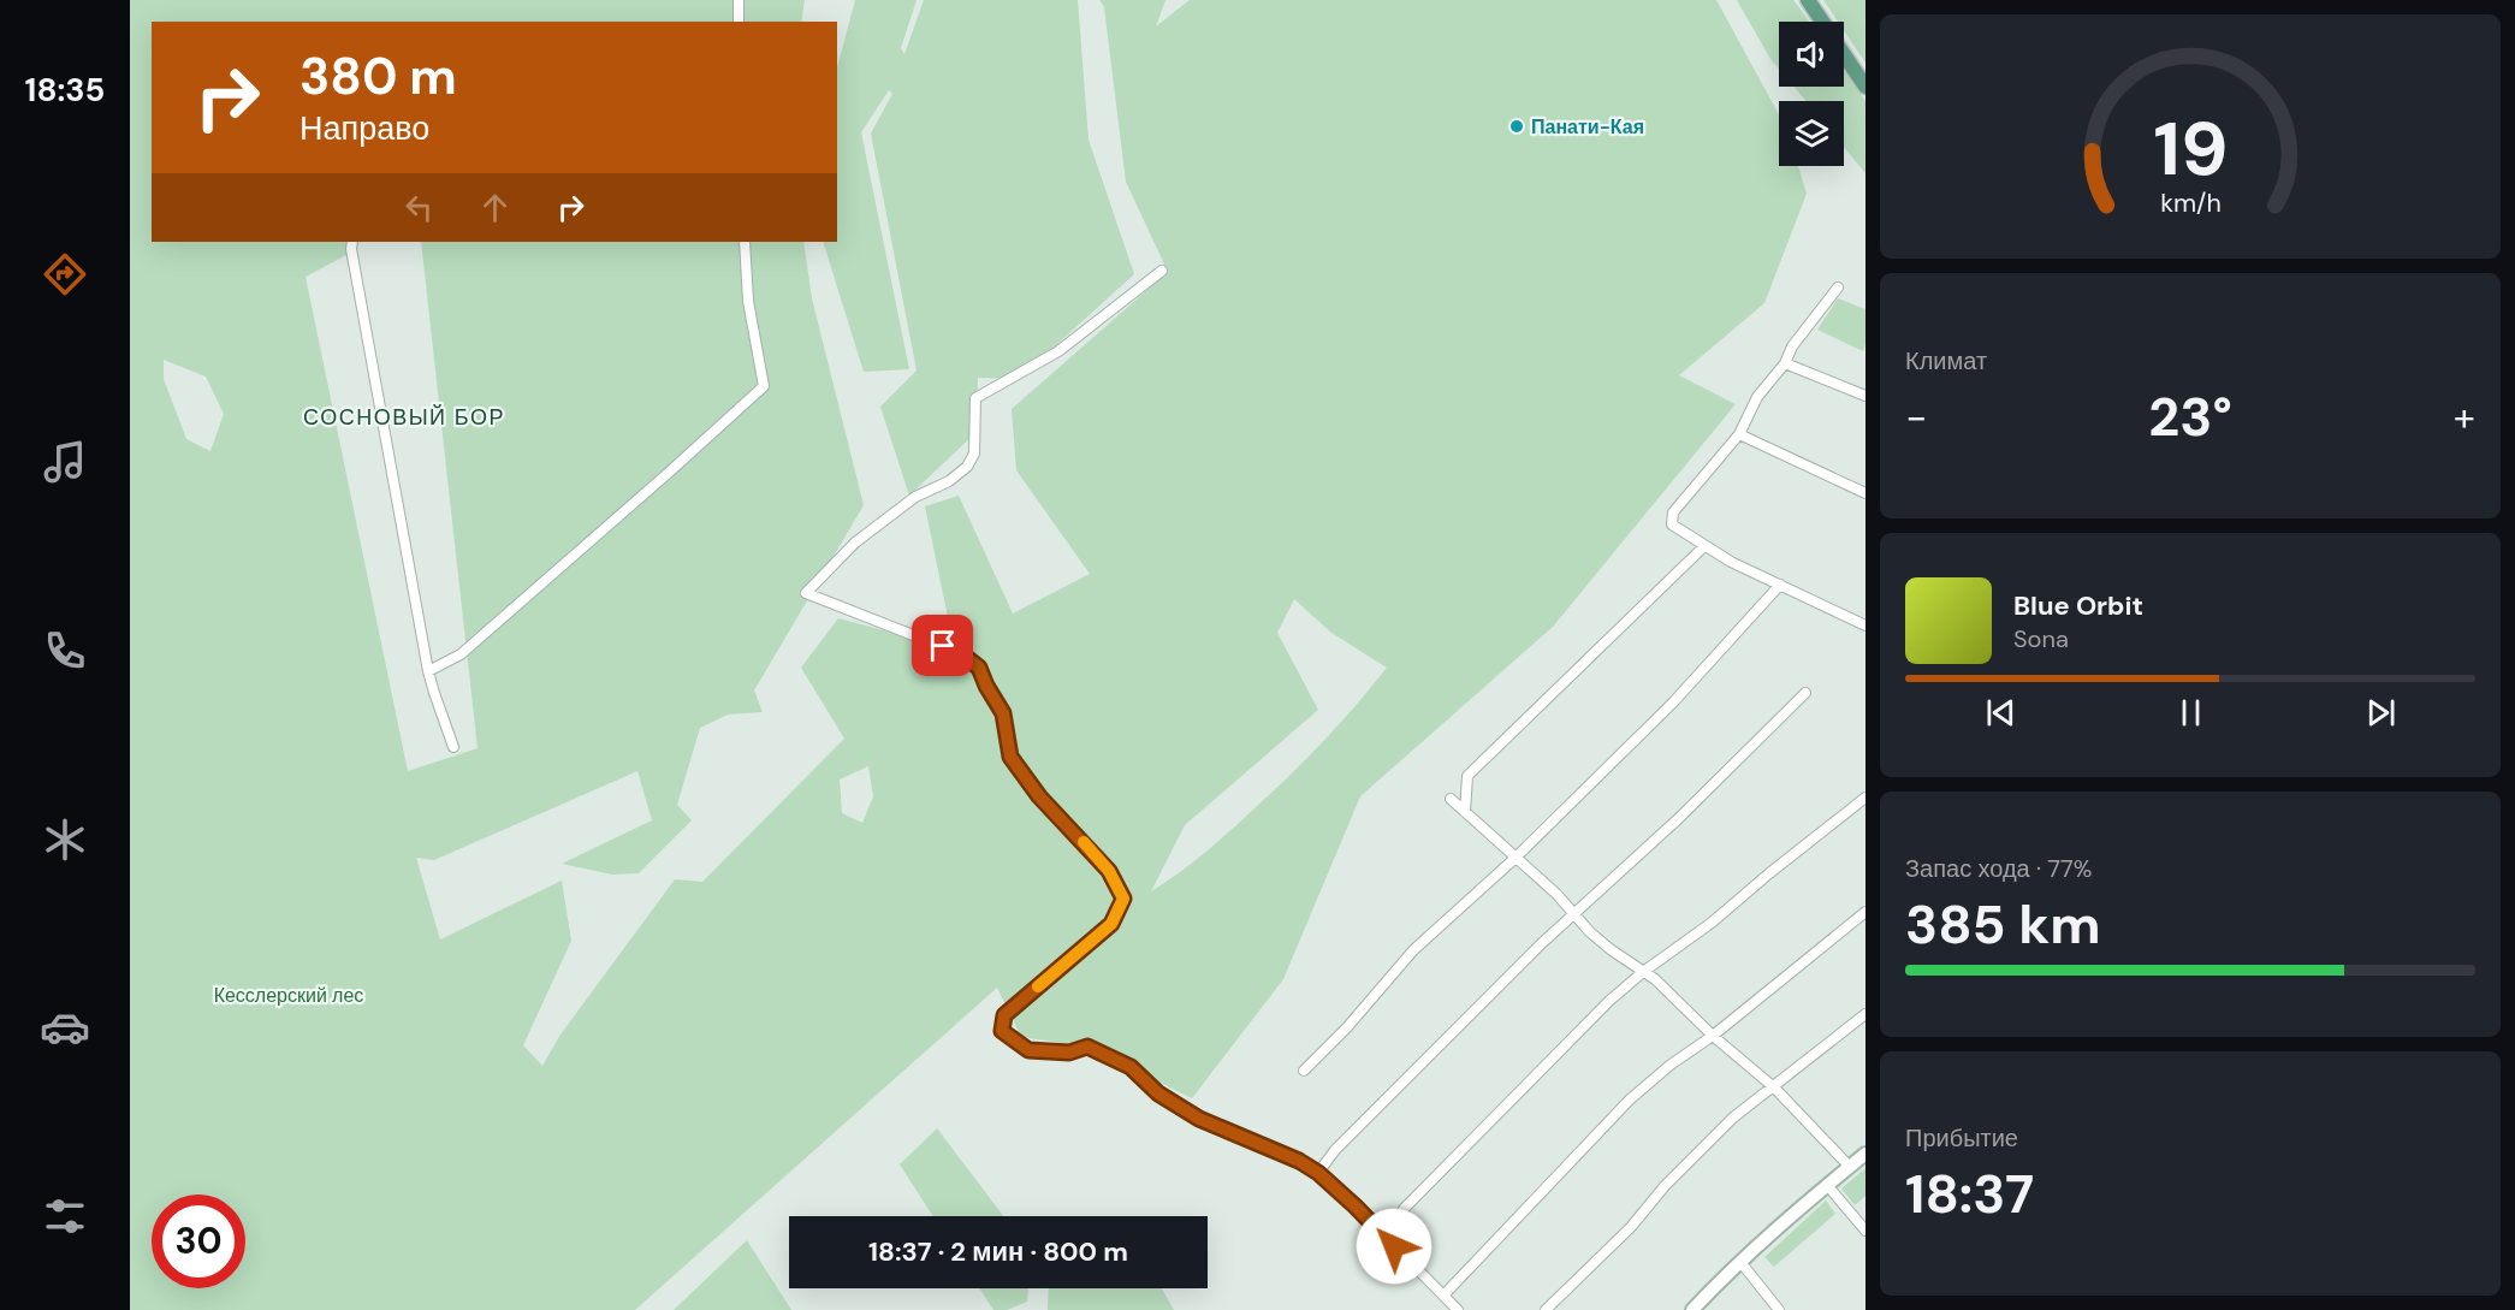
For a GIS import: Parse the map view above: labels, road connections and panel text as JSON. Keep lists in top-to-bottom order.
{
  "districts": ["СОСНОВЫЙ БОР"],
  "parks": ["Кесслерский лес"],
  "places": ["Панати-Кая"],
  "page": {
    "tabs": "18:35",
    "turn": ["380 m", "Направо"],
    "tile": [
      "Климат",
      ["Запас хода · 77%", "385 km"],
      ["Прибытие", "18:37"]
    ],
    "heat": ["−", "23°", "+"],
    "song": ["Blue Orbit", "Sona"],
    "limit": "30",
    "trip": "18:37 · 2 мин · 800 m",
    "gauge": ["19", "km/h"]
  }
}
